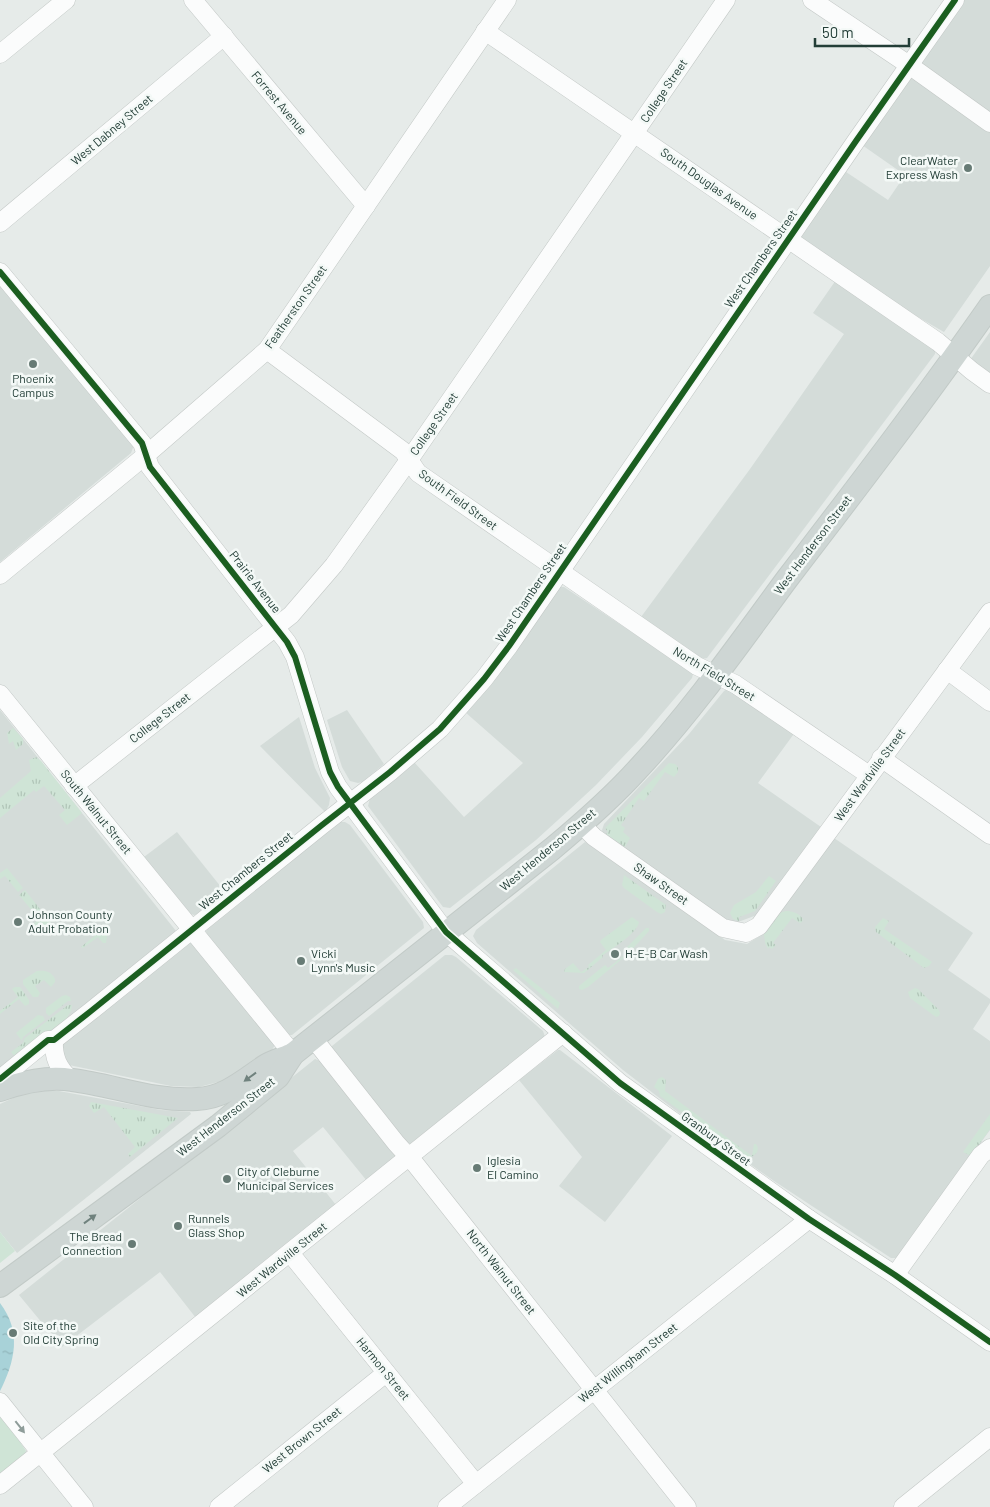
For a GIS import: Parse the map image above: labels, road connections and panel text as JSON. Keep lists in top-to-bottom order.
{
  "streets": {
    "main road": ["West Henderson Street"],
    "street": [
      "College Street",
      "Forrest Avenue",
      "West Dabney Street",
      "South Douglas Avenue",
      "West Chambers Street",
      "Featherston Street",
      "South Field Street",
      "Prairie Avenue",
      "North Field Street",
      "West Wardville Street",
      "South Walnut Street",
      "Shaw Street",
      "Granbury Street",
      "North Walnut Street",
      "West Willingham Street",
      "Harmon Street",
      "West Brown Street"
    ]
  },
  "crossings": [
    ["College Street", "South Douglas Avenue"],
    ["College Street", "South Field Street"],
    ["College Street", "Prairie Avenue"],
    ["College Street", "South Walnut Street"],
    ["Forrest Avenue", "West Dabney Street"],
    ["Forrest Avenue", "Featherston Street"],
    ["South Douglas Avenue", "West Chambers Street"],
    ["South Douglas Avenue", "Featherston Street"],
    ["South Douglas Avenue", "West Henderson Street"],
    ["West Chambers Street", "South Field Street"],
    ["West Chambers Street", "Prairie Avenue"],
    ["West Chambers Street", "North Field Street"],
    ["West Chambers Street", "South Walnut Street"],
    ["Featherston Street", "South Field Street"],
    ["Featherston Street", "Prairie Avenue"],
    ["South Field Street", "North Field Street"],
    ["West Henderson Street", "Prairie Avenue"],
    ["West Henderson Street", "North Field Street"],
    ["West Henderson Street", "Shaw Street"],
    ["West Henderson Street", "Granbury Street"],
    ["West Henderson Street", "North Walnut Street"],
    ["Prairie Avenue", "Granbury Street"],
    ["North Field Street", "West Wardville Street"],
    ["West Wardville Street", "Shaw Street"],
    ["West Wardville Street", "Granbury Street"],
    ["West Wardville Street", "North Walnut Street"],
    ["West Wardville Street", "Harmon Street"],
    ["Granbury Street", "West Willingham Street"],
    ["North Walnut Street", "West Willingham Street"],
    ["West Willingham Street", "Harmon Street"],
    ["Harmon Street", "West Brown Street"]
  ],
  "places": [
    "ClearWater Express Wash",
    "Phoenix Campus",
    "Johnson County Adult Probation",
    "H-E-B Car Wash",
    "Vicki Lynn's Music",
    "Iglesia El Camino",
    "City of Cleburne Municipal Services",
    "Runnels Glass Shop",
    "The Bread Connection",
    "Site of the Old City Spring"
  ],
  "scale_bar": "50 m"
}
